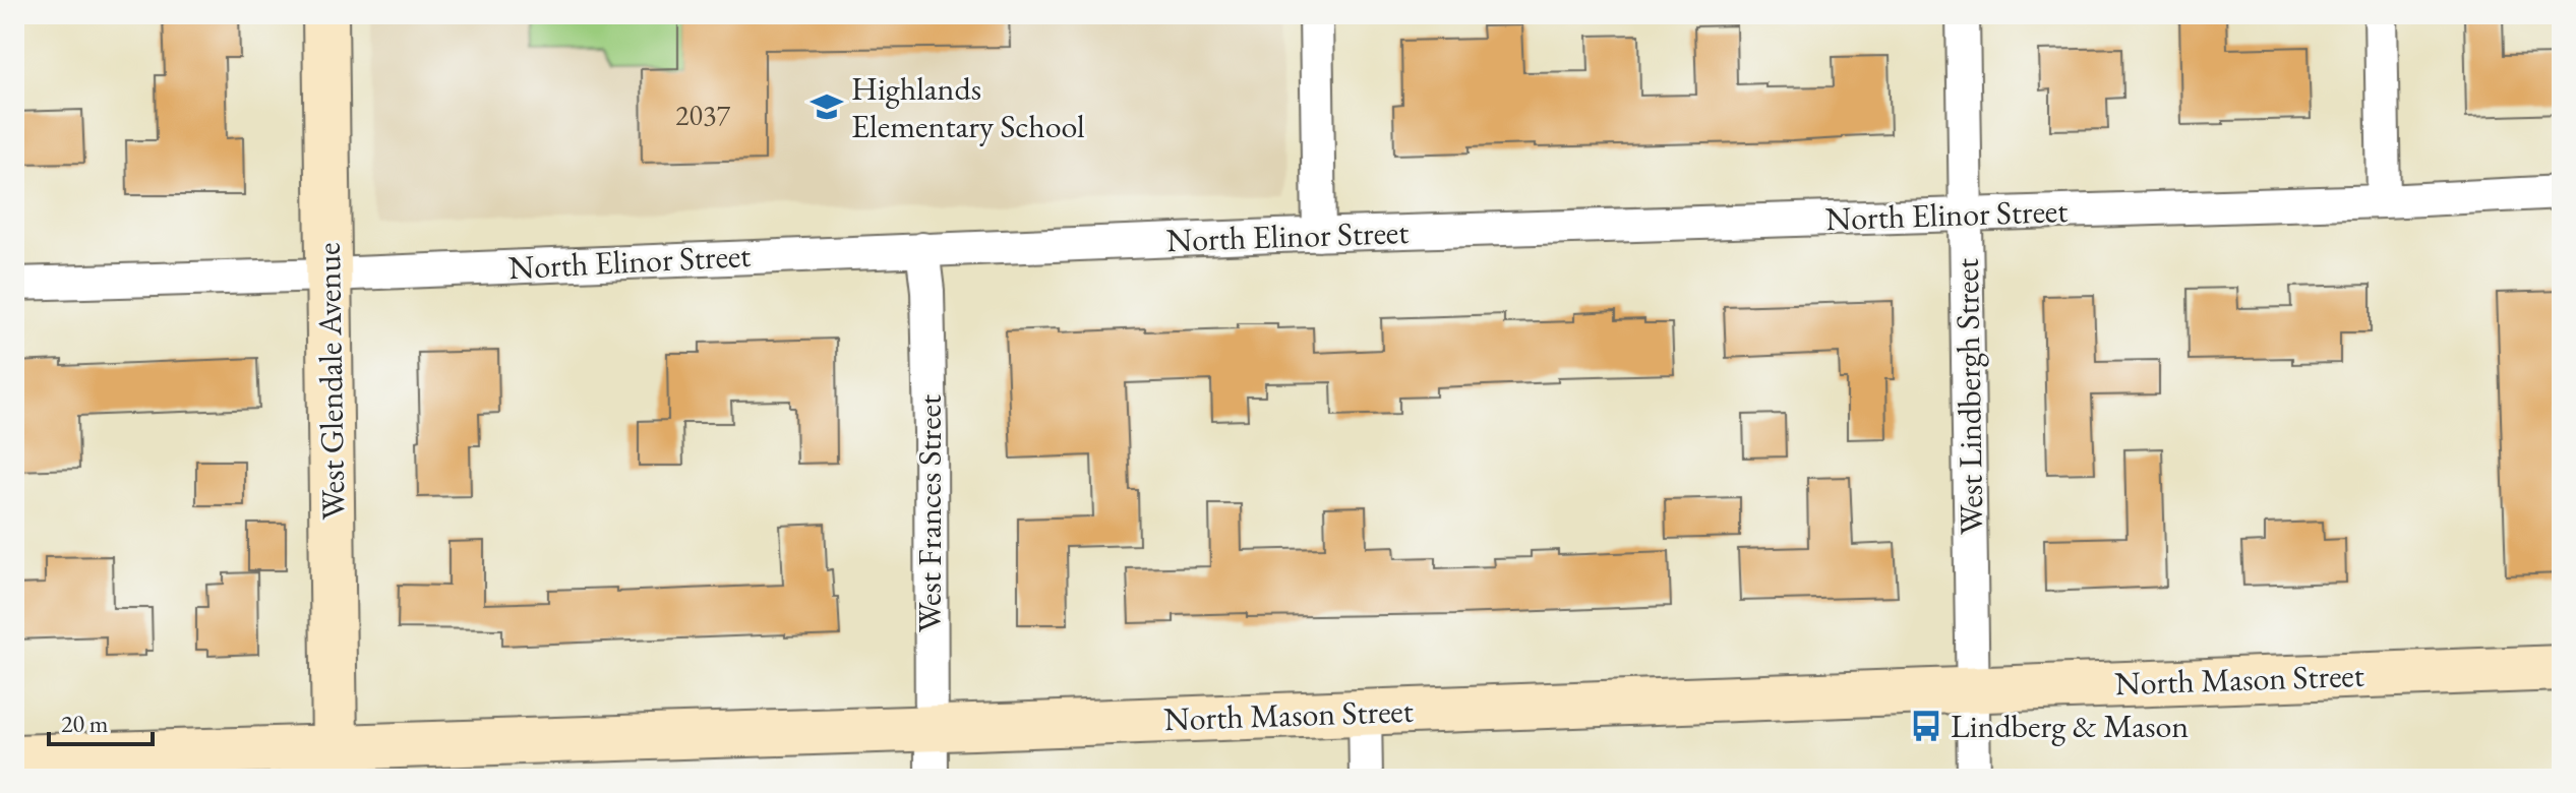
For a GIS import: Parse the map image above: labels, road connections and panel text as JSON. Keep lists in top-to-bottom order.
{
  "streets": {
    "main road": ["West Glendale Avenue", "North Mason Street"],
    "street": ["North Elinor Street", "West Lindbergh Street", "West Frances Street"]
  },
  "crossings": [
    ["North Elinor Street", "West Glendale Avenue"],
    ["North Elinor Street", "West Lindbergh Street"],
    ["North Elinor Street", "West Frances Street"],
    ["West Glendale Avenue", "North Mason Street"],
    ["West Lindbergh Street", "North Mason Street"],
    ["West Frances Street", "North Mason Street"]
  ],
  "places": {
    "school or university": ["Highlands Elementary School"],
    "bus stop": ["Lindberg & Mason"]
  },
  "house_numbers": ["2037"],
  "scale_bar": "20 m"
}
